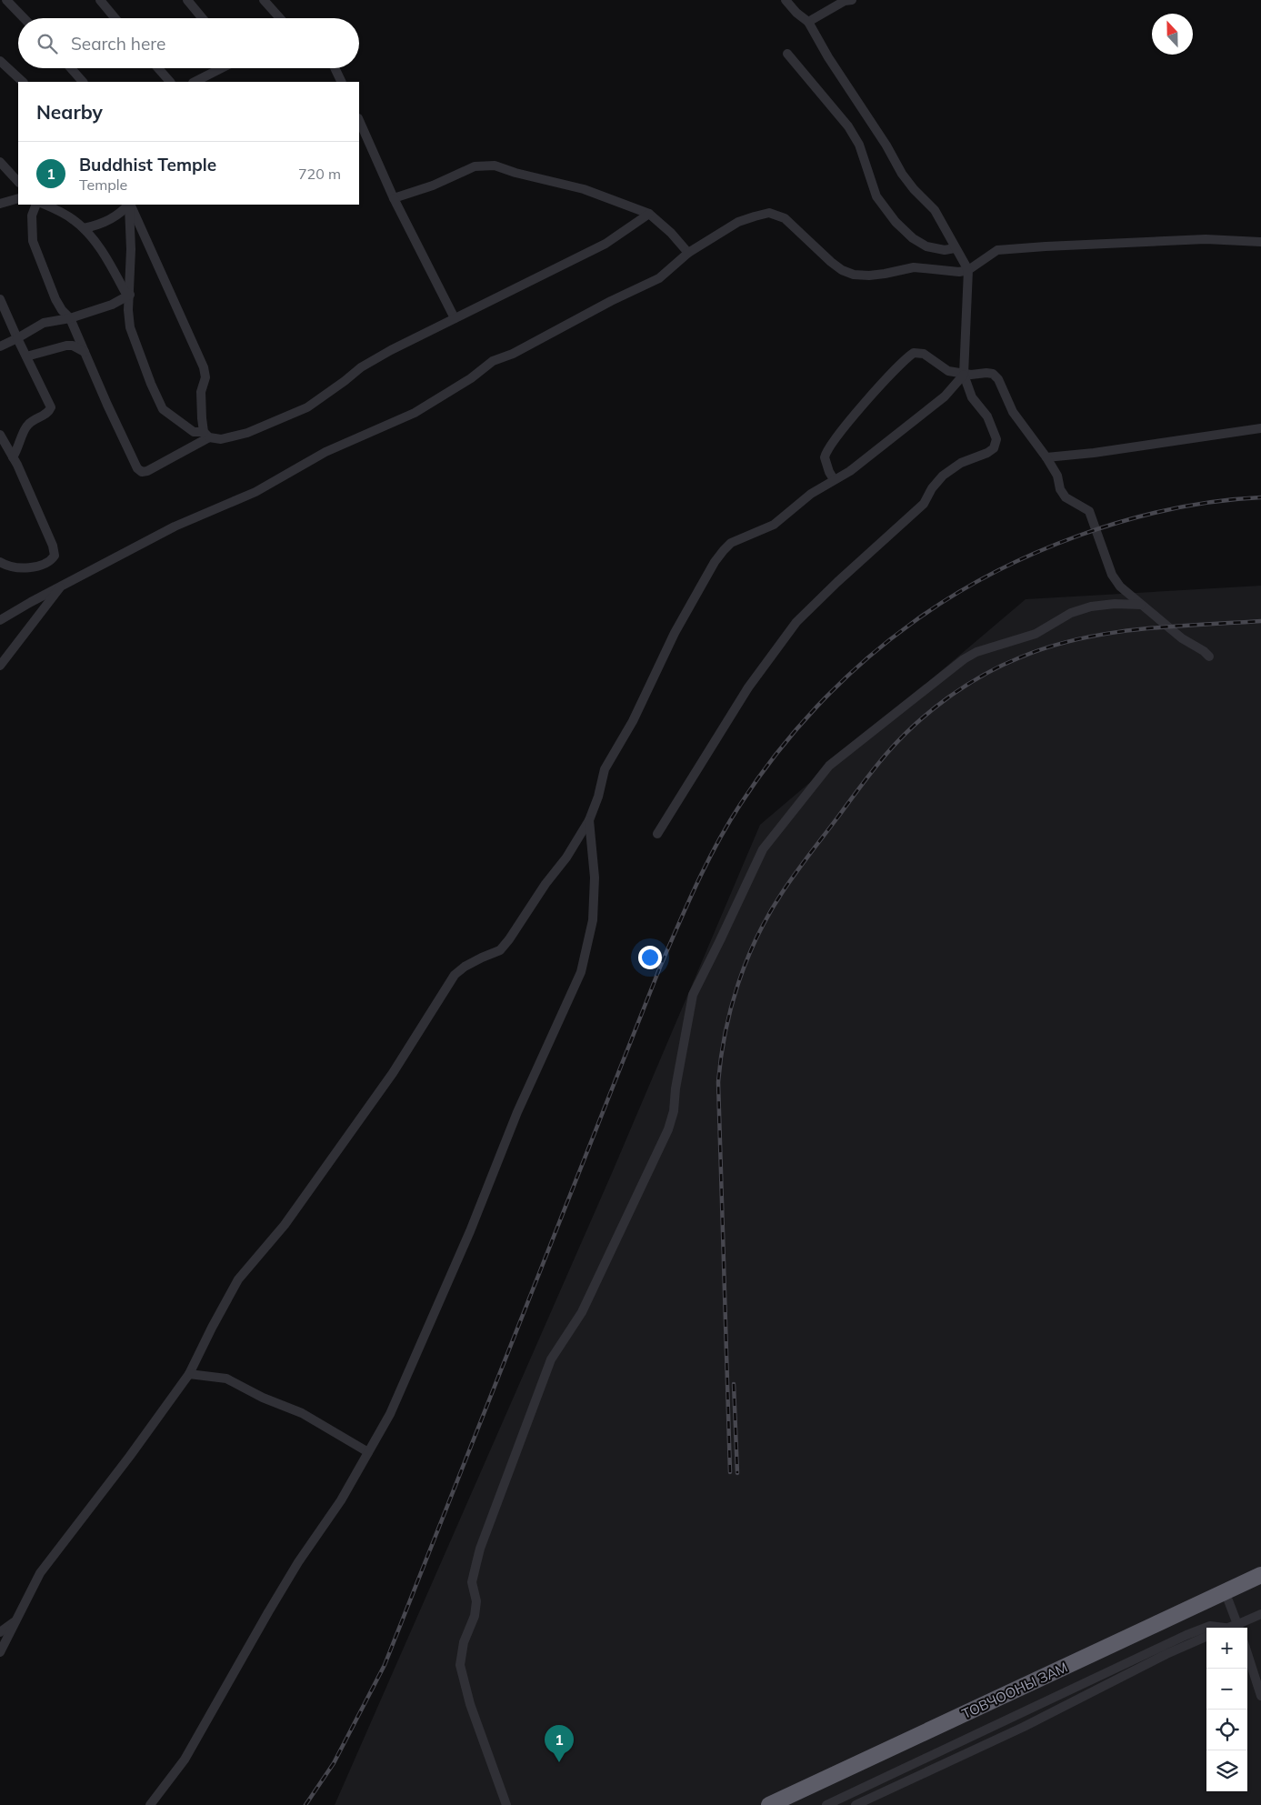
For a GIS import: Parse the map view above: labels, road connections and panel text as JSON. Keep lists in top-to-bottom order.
{
  "streets": {
    "highway": ["ТОВЧООНЫ ЗАМ"]
  },
  "north": "top",
  "page": {
    "search": "Search here",
    "heading": "Nearby",
    "list": [
      {
        "mark": "1",
        "name": "Buddhist Temple",
        "note": "Temple",
        "value": "720 m"
      }
    ],
    "map_buttons": ["+", "−"],
    "pins": "1"
  }
}
